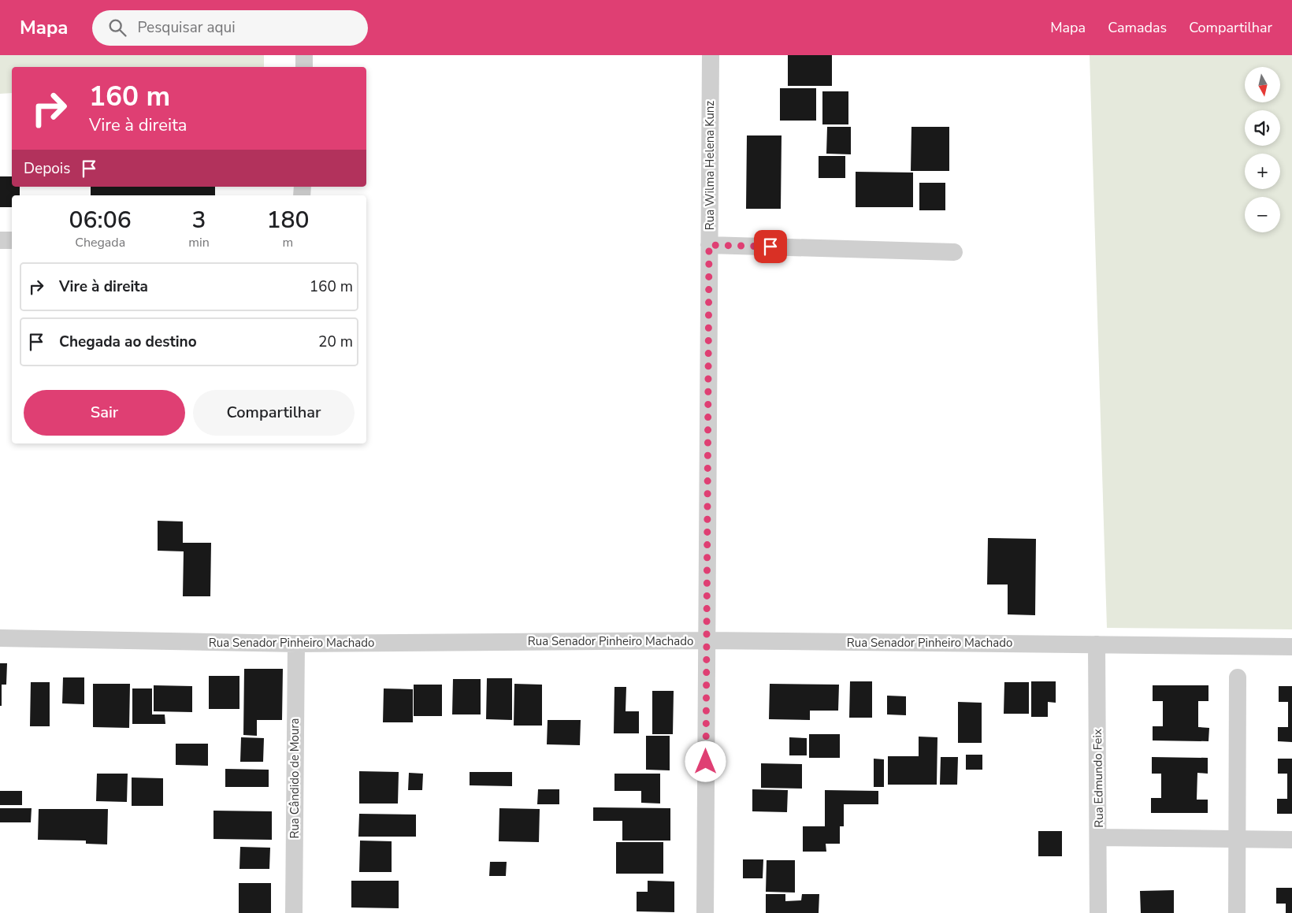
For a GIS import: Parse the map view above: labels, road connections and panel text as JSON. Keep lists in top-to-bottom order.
{
  "streets": {
    "street": [
      "Rua Wilma Helena Kunz",
      "Rua Senador Pinheiro Machado",
      "Rua Cândido de Moura",
      "Rua Edmundo Feix"
    ]
  },
  "crossings": [
    ["Rua Wilma Helena Kunz", "Rua Senador Pinheiro Machado"],
    ["Rua Senador Pinheiro Machado", "Rua Cândido de Moura"],
    ["Rua Senador Pinheiro Machado", "Rua Edmundo Feix"]
  ],
  "north": "bottom",
  "page": {
    "header": "Mapa",
    "search": "Pesquisar aqui",
    "nav": ["Mapa", "Camadas", "Compartilhar"],
    "map_buttons": ["+", "−"],
    "turn": ["160 m", "Vire à direita"],
    "then": "Depois",
    "eta": [
      "06:06",
      "Chegada",
      "3",
      "min",
      "180",
      "m"
    ],
    "list": [
      {
        "name": "Vire à direita",
        "value": "160 m"
      },
      {
        "name": "Chegada ao destino",
        "value": "20 m"
      }
    ],
    "buttons": ["Sair", "Compartilhar"]
  }
}
